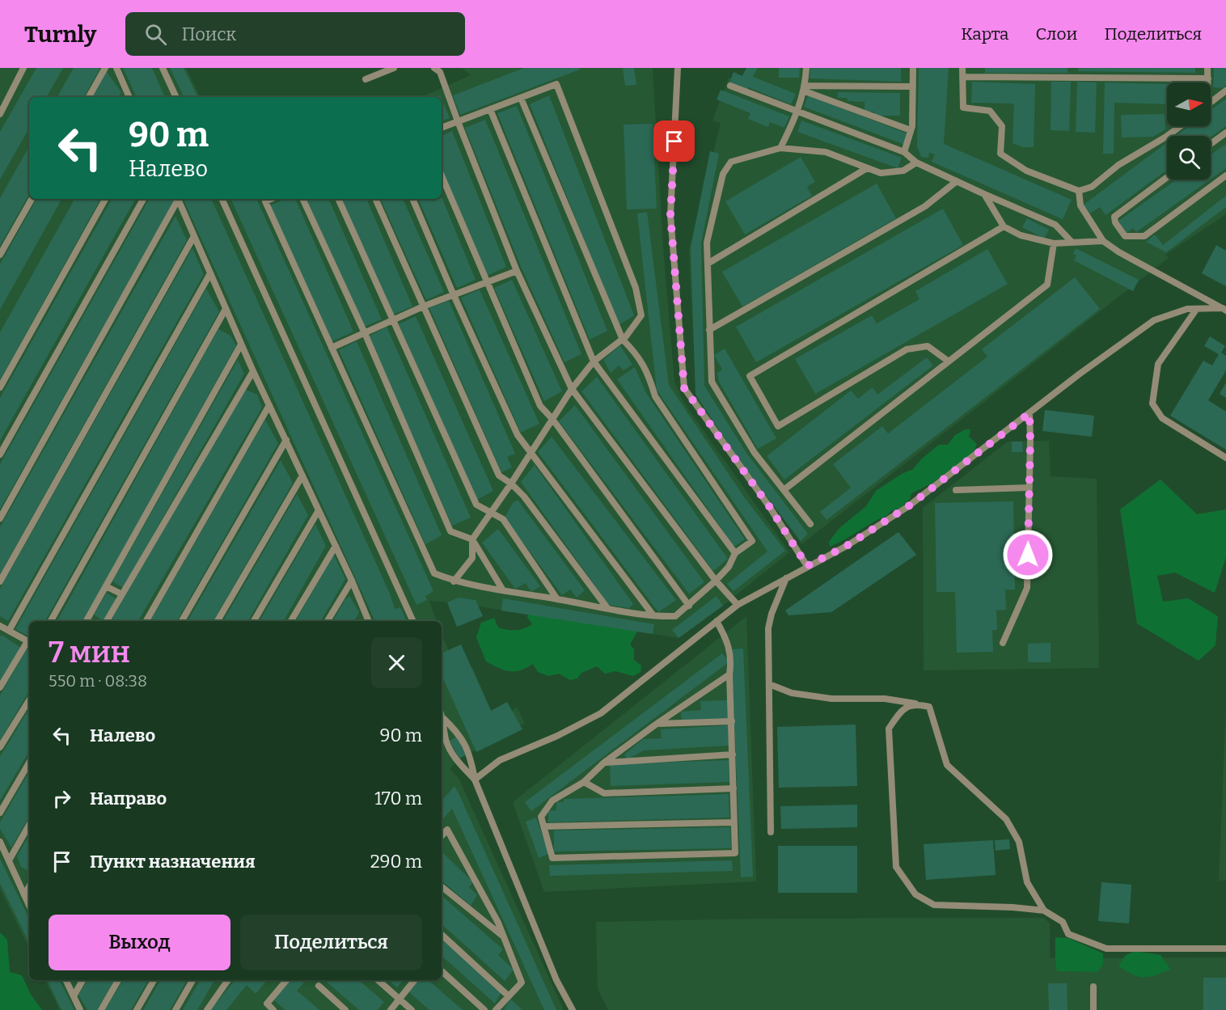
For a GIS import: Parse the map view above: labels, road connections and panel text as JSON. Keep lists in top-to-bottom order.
{
  "north": "right",
  "page": {
    "header": "Turnly",
    "search": "Поиск",
    "nav": ["Карта", "Слои", "Поделиться"],
    "turn": ["90 m", "Налево"],
    "heading": ["7 мин", "550 m · 08:38"],
    "list": [
      {
        "name": "Налево",
        "value": "90 m"
      },
      {
        "name": "Направо",
        "value": "170 m"
      },
      {
        "name": "Пункт назначения",
        "value": "290 m"
      }
    ],
    "buttons": ["Выход", "Поделиться"]
  }
}
